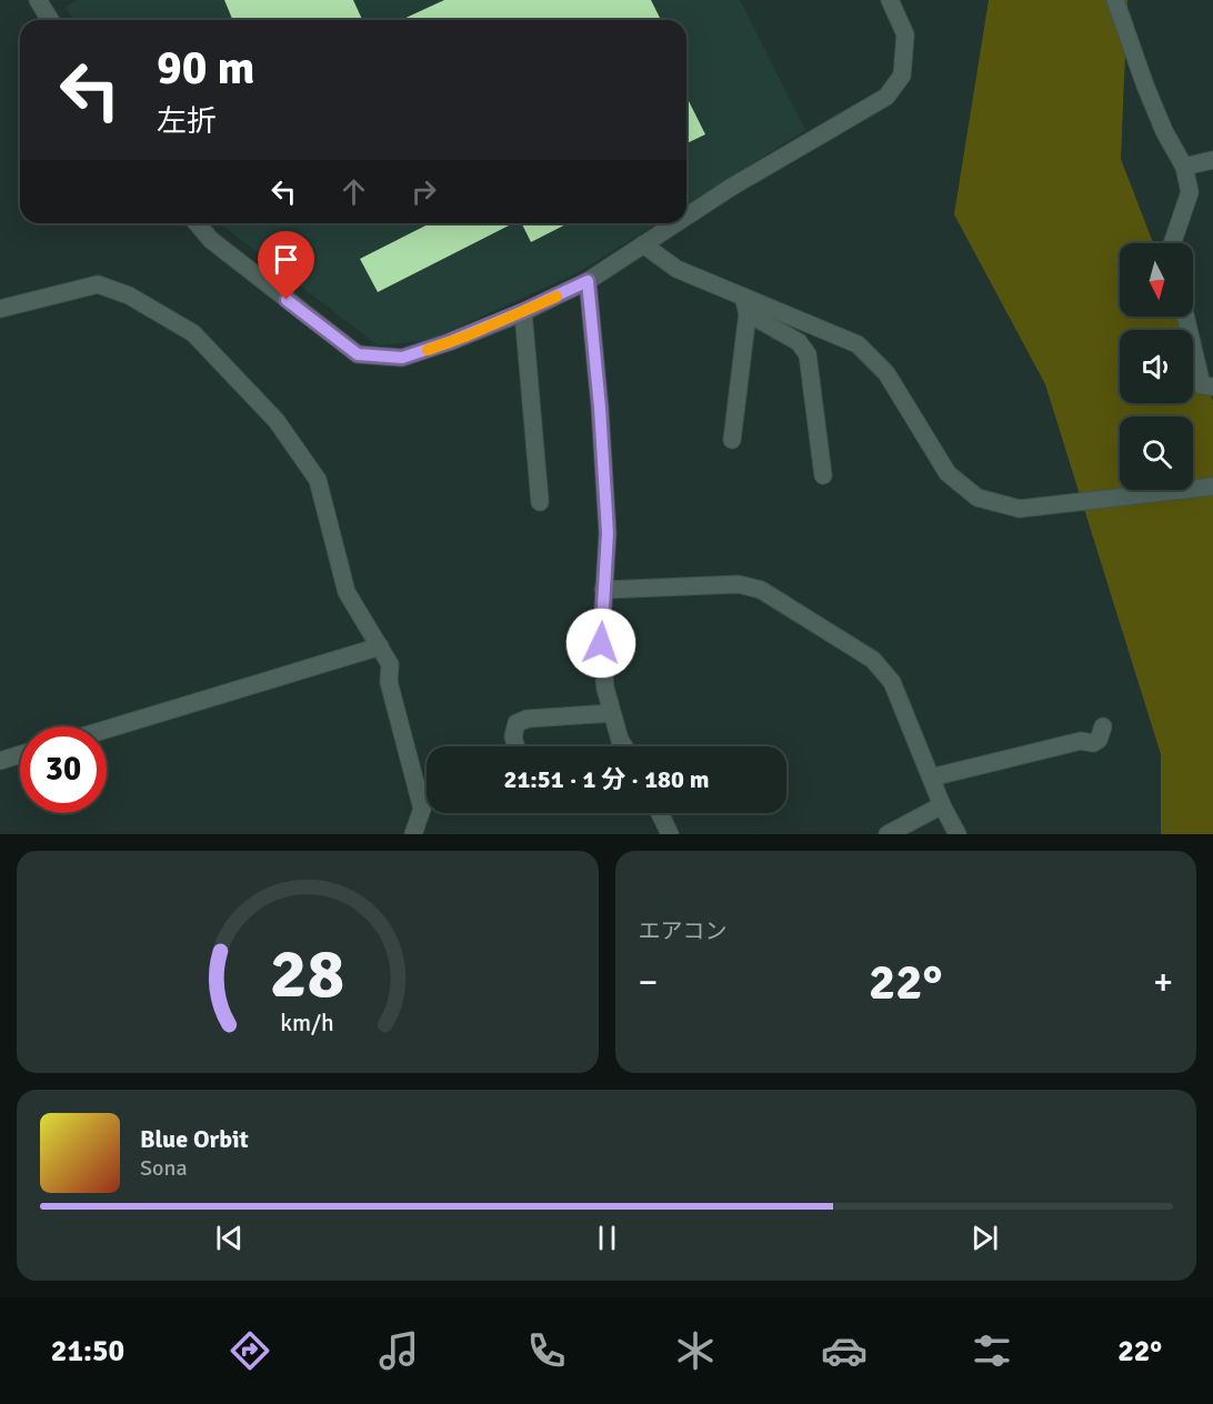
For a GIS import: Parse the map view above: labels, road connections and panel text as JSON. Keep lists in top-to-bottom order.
{
  "north": "bottom",
  "page": {
    "turn": ["90 m", "左折"],
    "limit": "30",
    "trip": "21:51 · 1 分 · 180 m",
    "tile": "エアコン",
    "heat": ["−", "22°", "+"],
    "song": ["Blue Orbit", "Sona"],
    "tabs": ["21:50", "22°"],
    "gauge": ["28", "km/h"]
  }
}
